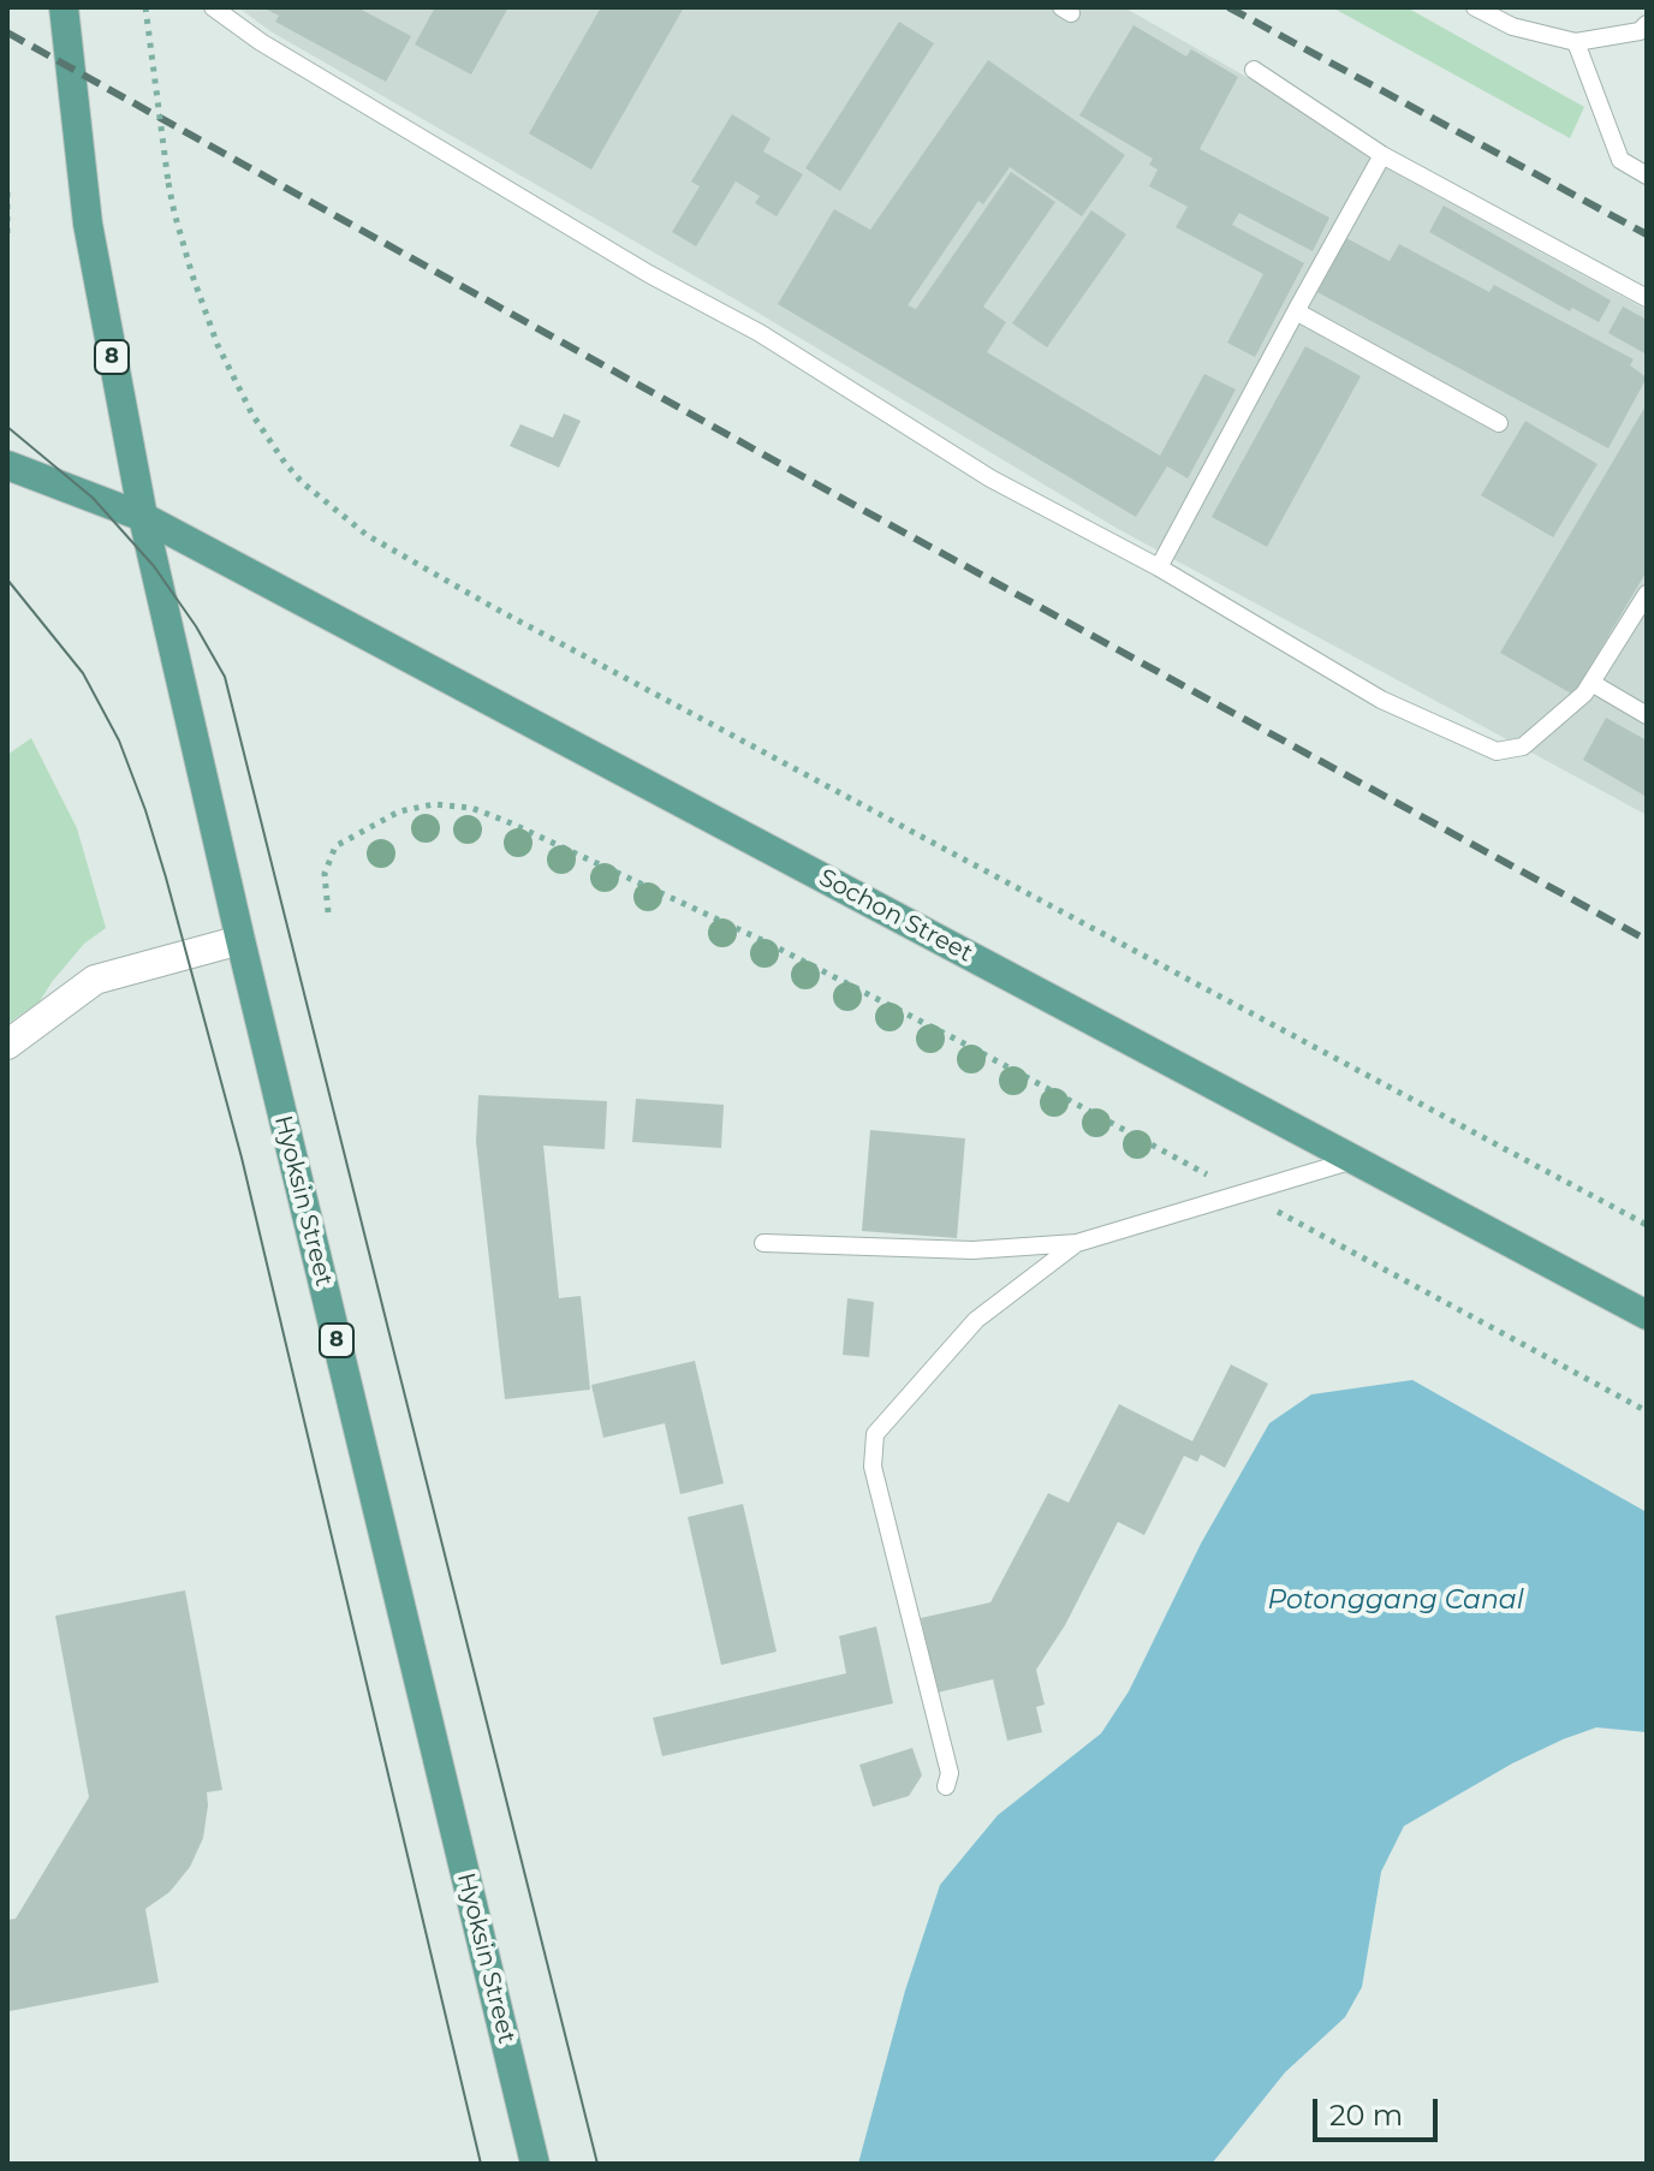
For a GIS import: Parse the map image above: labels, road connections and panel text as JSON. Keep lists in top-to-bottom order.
{
  "streets": {
    "main road": ["8", "Sochon Street", "Hyoksin Street"]
  },
  "crossings": [
    ["8", "Sochon Street"],
    ["8", "Hyoksin Street"],
    ["Sochon Street", "Hyoksin Street"]
  ],
  "water": ["Potonggang Canal"],
  "scale_bar": "20 m"
}
